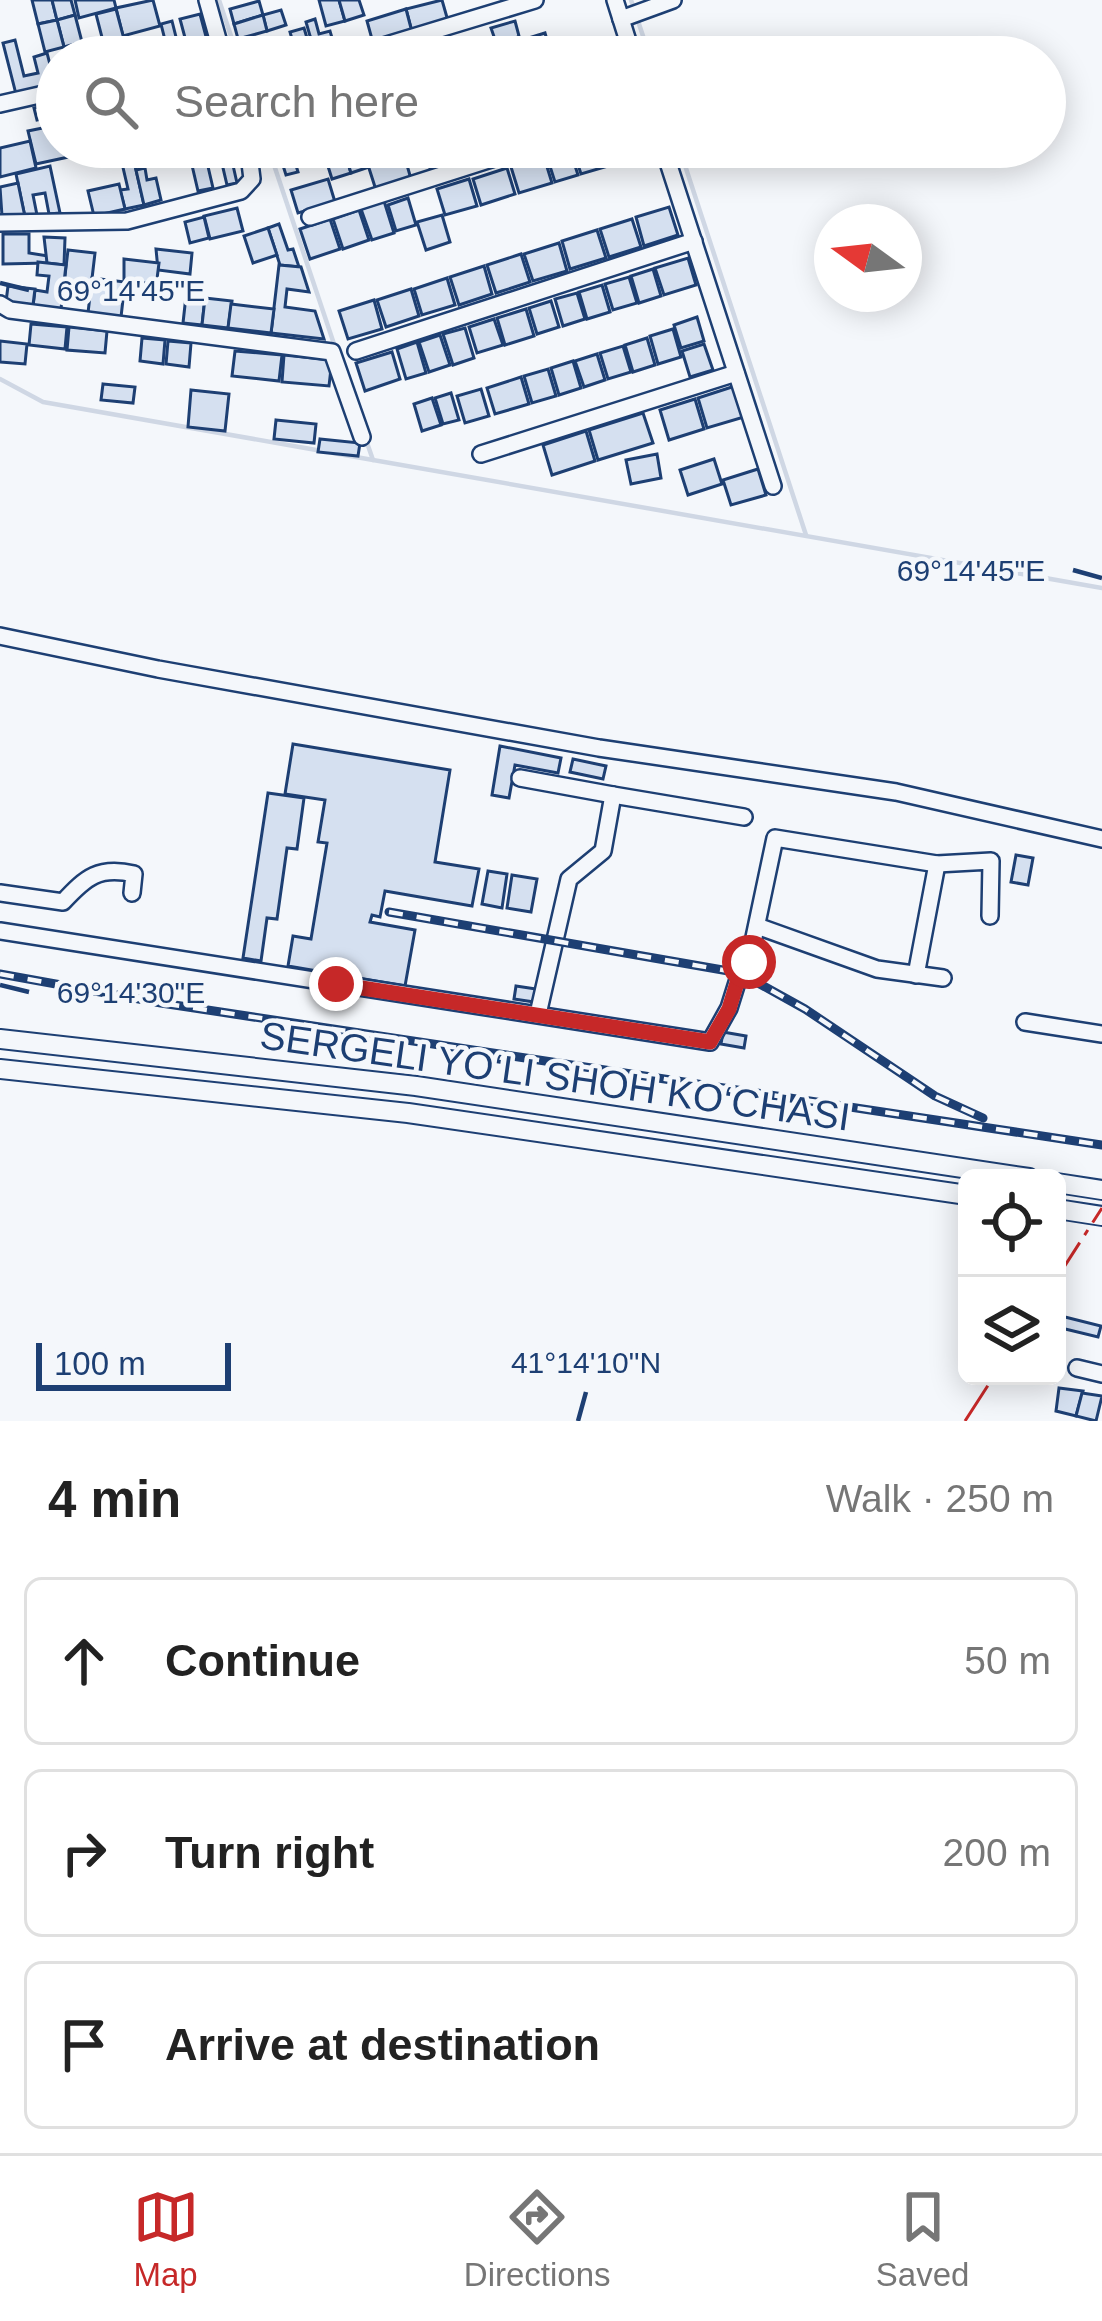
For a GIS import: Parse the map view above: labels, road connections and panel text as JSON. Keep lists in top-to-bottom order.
{
  "streets": {
    "main road": ["SERGELI YO‘LI SHOH KO‘CHASI"]
  },
  "scale_bar": "100 m",
  "north": "left",
  "page": {
    "search": "Search here",
    "scale": "100 m",
    "heading": ["4 min", "Walk · 250 m"],
    "list": [
      ["Continue", "50 m"],
      ["Turn right", "200 m"],
      "Arrive at destination"
    ],
    "nav": ["Map", "Directions", "Saved"]
  },
  "coordinates": ["69°14'45\"E", "69°14'30\"E", "41°14'10\"N"]
}
